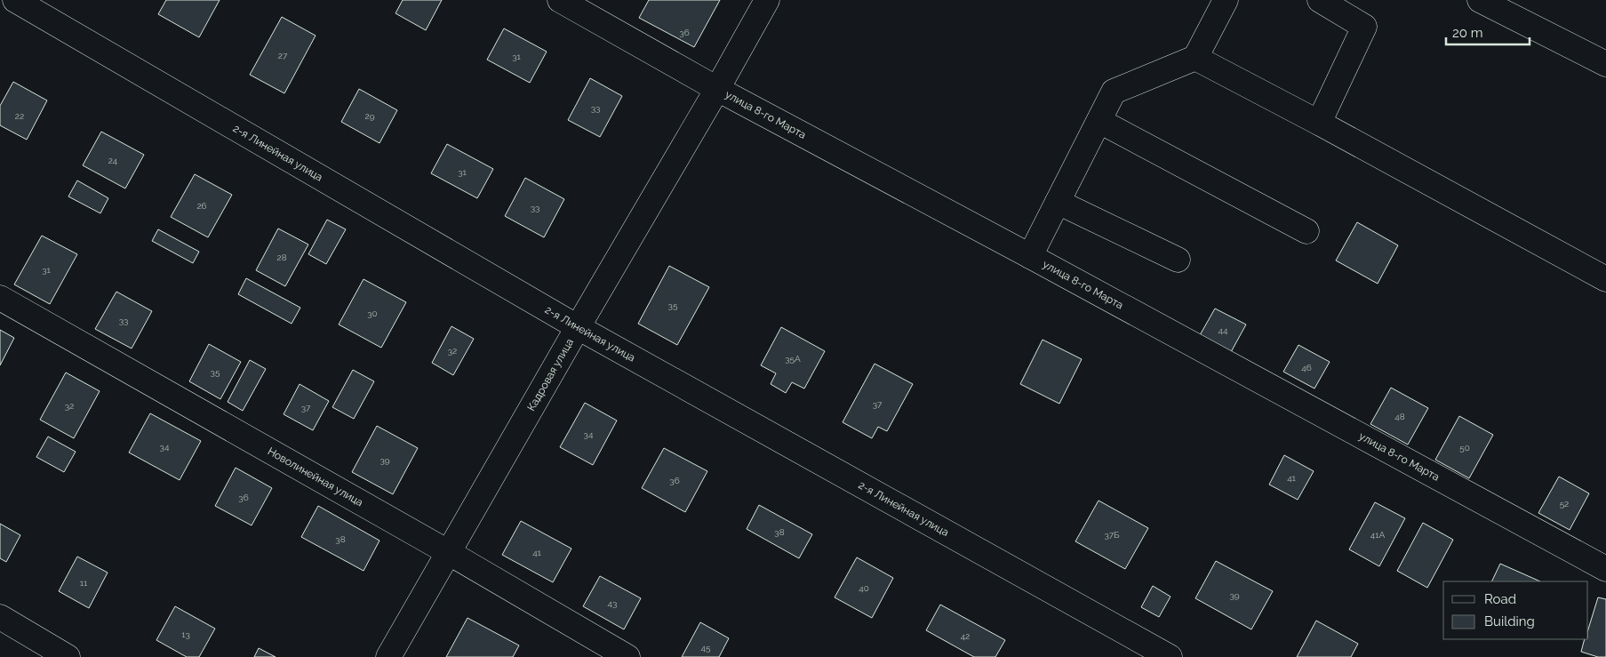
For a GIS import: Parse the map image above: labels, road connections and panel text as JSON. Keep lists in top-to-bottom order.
{
  "streets": {
    "street": [
      "улица 8-го Марта",
      "2-я Линейная улица",
      "Кадровая улица",
      "Новолинейная улица"
    ]
  },
  "crossings": [
    ["улица 8-го Марта", "Кадровая улица"],
    ["2-я Линейная улица", "Кадровая улица"],
    ["Кадровая улица", "Новолинейная улица"]
  ],
  "house_numbers": [
    "36",
    "27",
    "31",
    "33",
    "22",
    "29",
    "24",
    "31",
    "26",
    "33",
    "28",
    "31",
    "35",
    "30",
    "33",
    "44",
    "32",
    "35А",
    "46",
    "35",
    "37",
    "32",
    "37",
    "48",
    "34",
    "34",
    "50",
    "39",
    "41",
    "36",
    "36",
    "52",
    "38",
    "37Б",
    "41А",
    "38",
    "41",
    "11",
    "40",
    "39",
    "43",
    "13",
    "42",
    "45"
  ],
  "legend": ["Road", "Building"],
  "scale_bar": "20 m"
}
